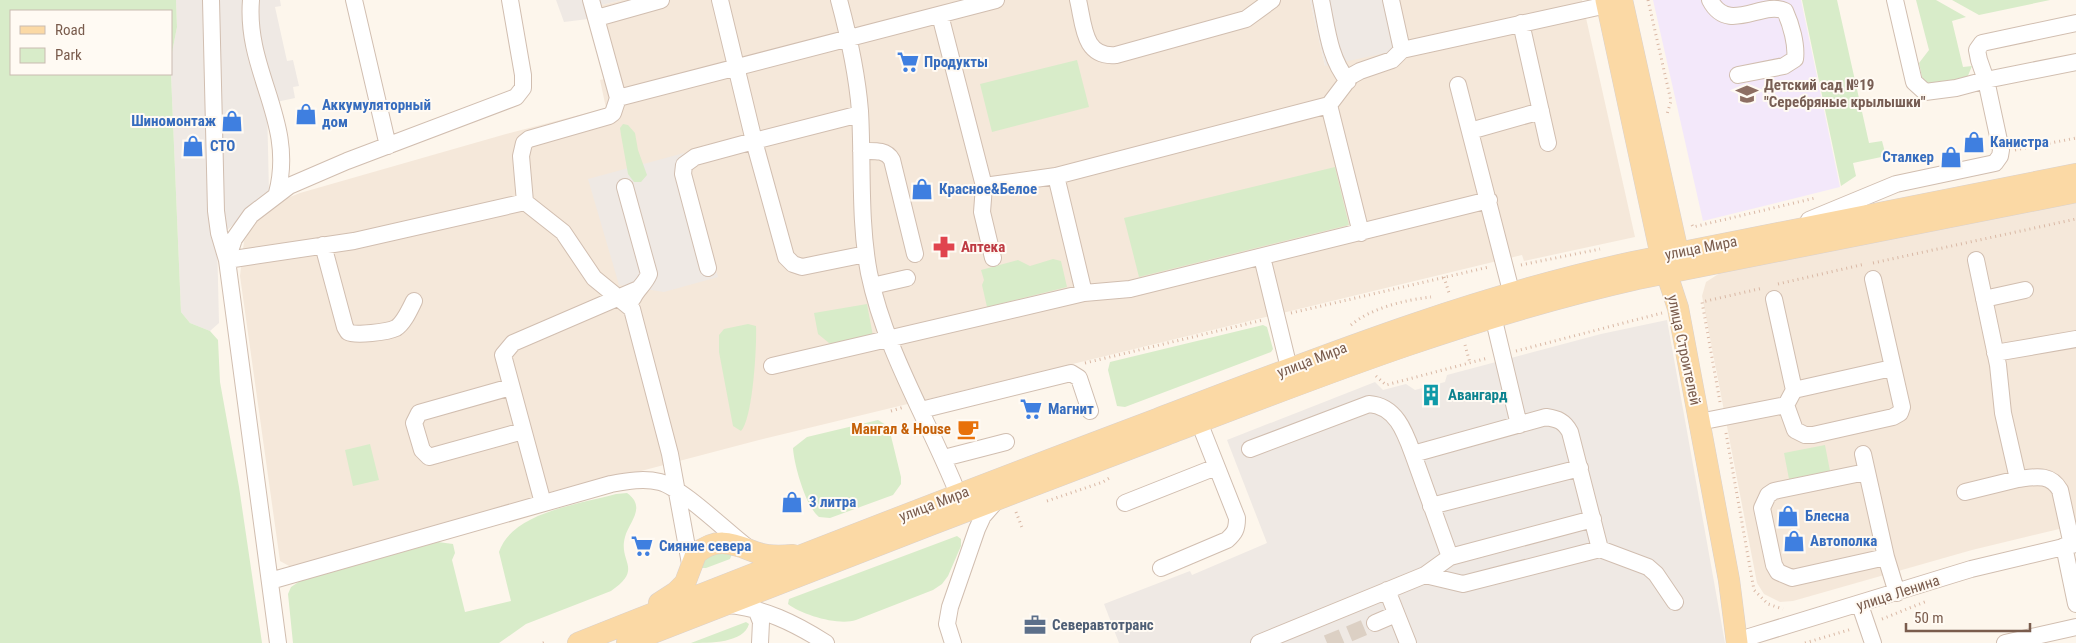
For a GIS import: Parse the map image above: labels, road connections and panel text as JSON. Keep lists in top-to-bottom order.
{
  "streets": {
    "main road": ["улица Мира", "улица Строителей"],
    "street": ["улица Ленина"]
  },
  "crossings": [
    ["улица Мира", "улица Строителей"],
    ["улица Строителей", "улица Ленина"]
  ],
  "places": {
    "supermarket": ["Продукты", "Магнит", "Сияние севера"],
    "school or university": ["Детский сад №19 \"Серебряные крылышки\""],
    "shop": [
      "Аккумуляторный дом",
      "Шиномонтаж",
      "Канистра",
      "СТО",
      "Сталкер",
      "Красное&Белое",
      "3 литра",
      "Блесна",
      "Автополка"
    ],
    "pharmacy": ["Аптека"],
    "building": ["Авангард"],
    "cafe": ["Мангал & House"],
    "office": ["Северавтотранс"]
  },
  "legend": ["Road", "Park"],
  "scale_bar": "50 m"
}
